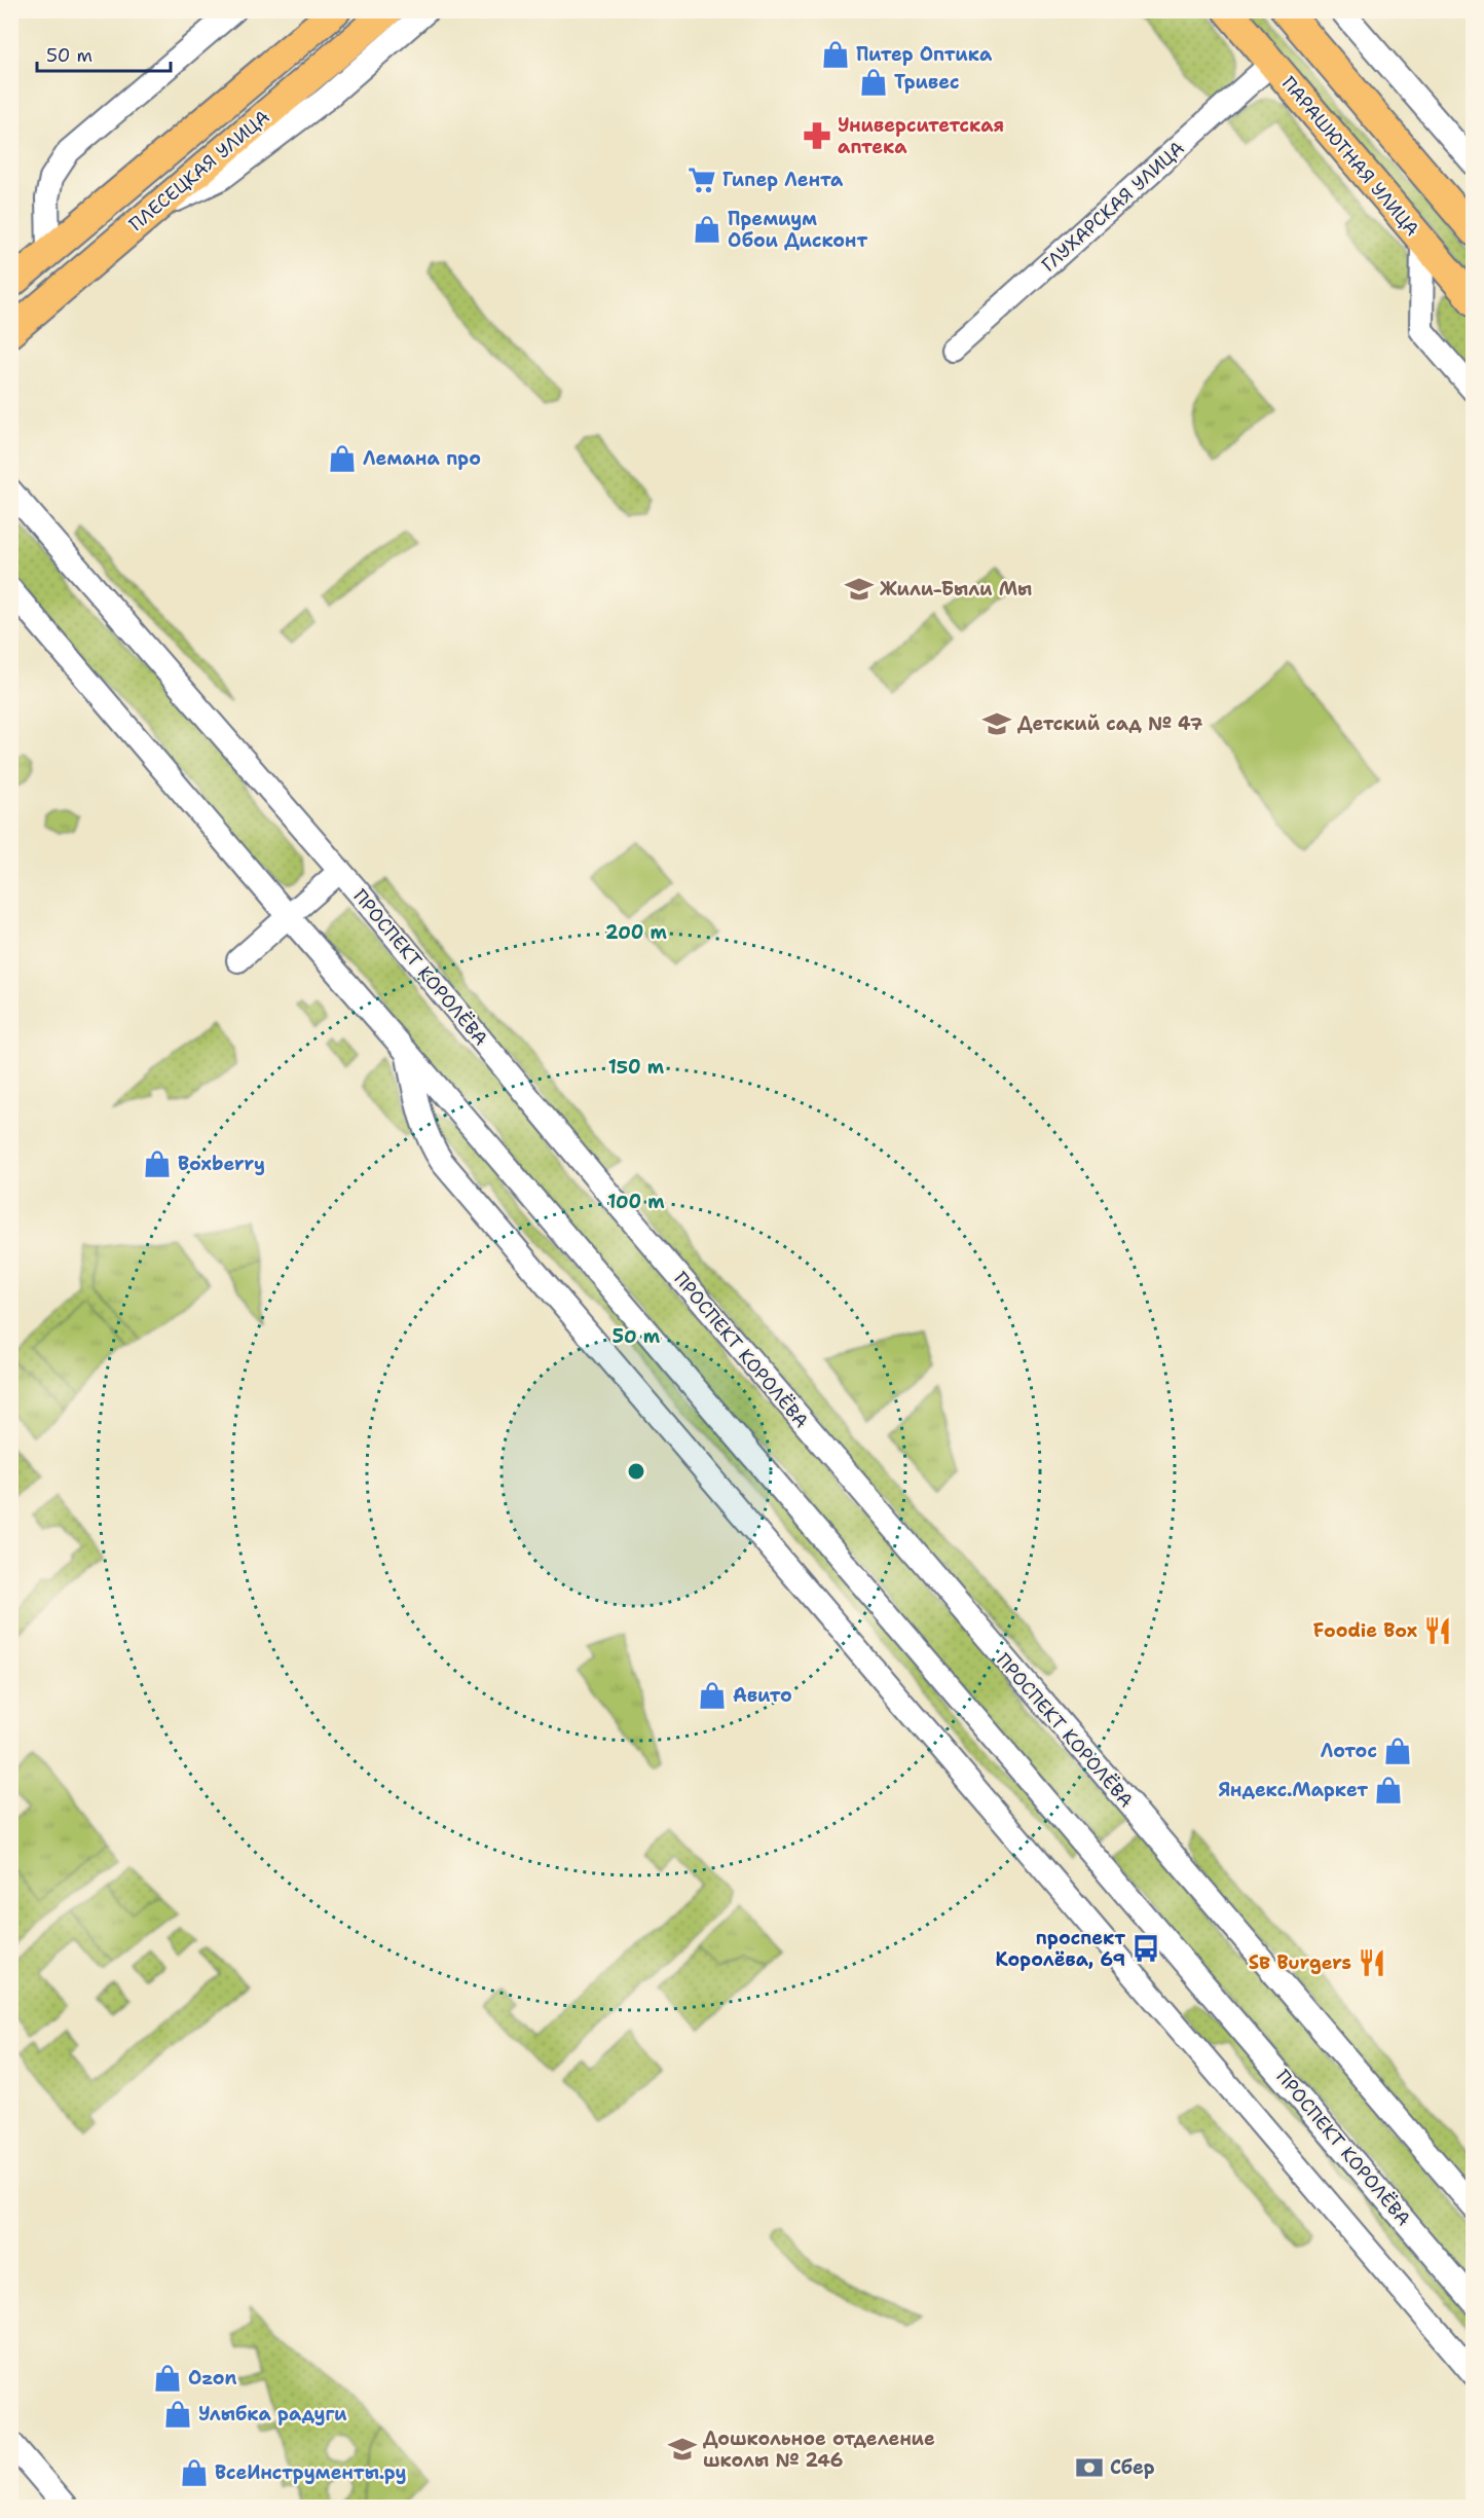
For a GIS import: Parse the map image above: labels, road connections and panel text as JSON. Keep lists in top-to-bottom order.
{
  "streets": {
    "main road": ["ПАРАШЮТНАЯ УЛИЦА", "ПЛЕСЕЦКАЯ УЛИЦА"],
    "street": ["ГЛУХАРСКАЯ УЛИЦА", "ПРОСПЕКТ КОРОЛЁВА"]
  },
  "crossings": [
    ["ПАРАШЮТНАЯ УЛИЦА", "ГЛУХАРСКАЯ УЛИЦА"]
  ],
  "places": {
    "shop": [
      "Питер Оптика",
      "Тривес",
      "Премиум Обои Дисконт",
      "Лемана про",
      "Boxberry",
      "Авито",
      "Лотос",
      "Яндекс.Маркет",
      "Ozon",
      "Улыбка радуги",
      "ВсеИнструменты.ру"
    ],
    "pharmacy": ["Университетская аптека"],
    "supermarket": ["Гипер Лента"],
    "school or university": ["Жили-Были Мы", "Детский сад № 47", "Дошкольное отделение школы № 246"],
    "restaurant": ["Foodie Box", "SB Burgers"],
    "bus stop": ["проспект Королёва, 69"],
    "bank": ["Сбер"]
  },
  "scale_bar": "50 m",
  "rings": [
    "200 m",
    "150 m",
    "100 m",
    "50 m"
  ]
}
